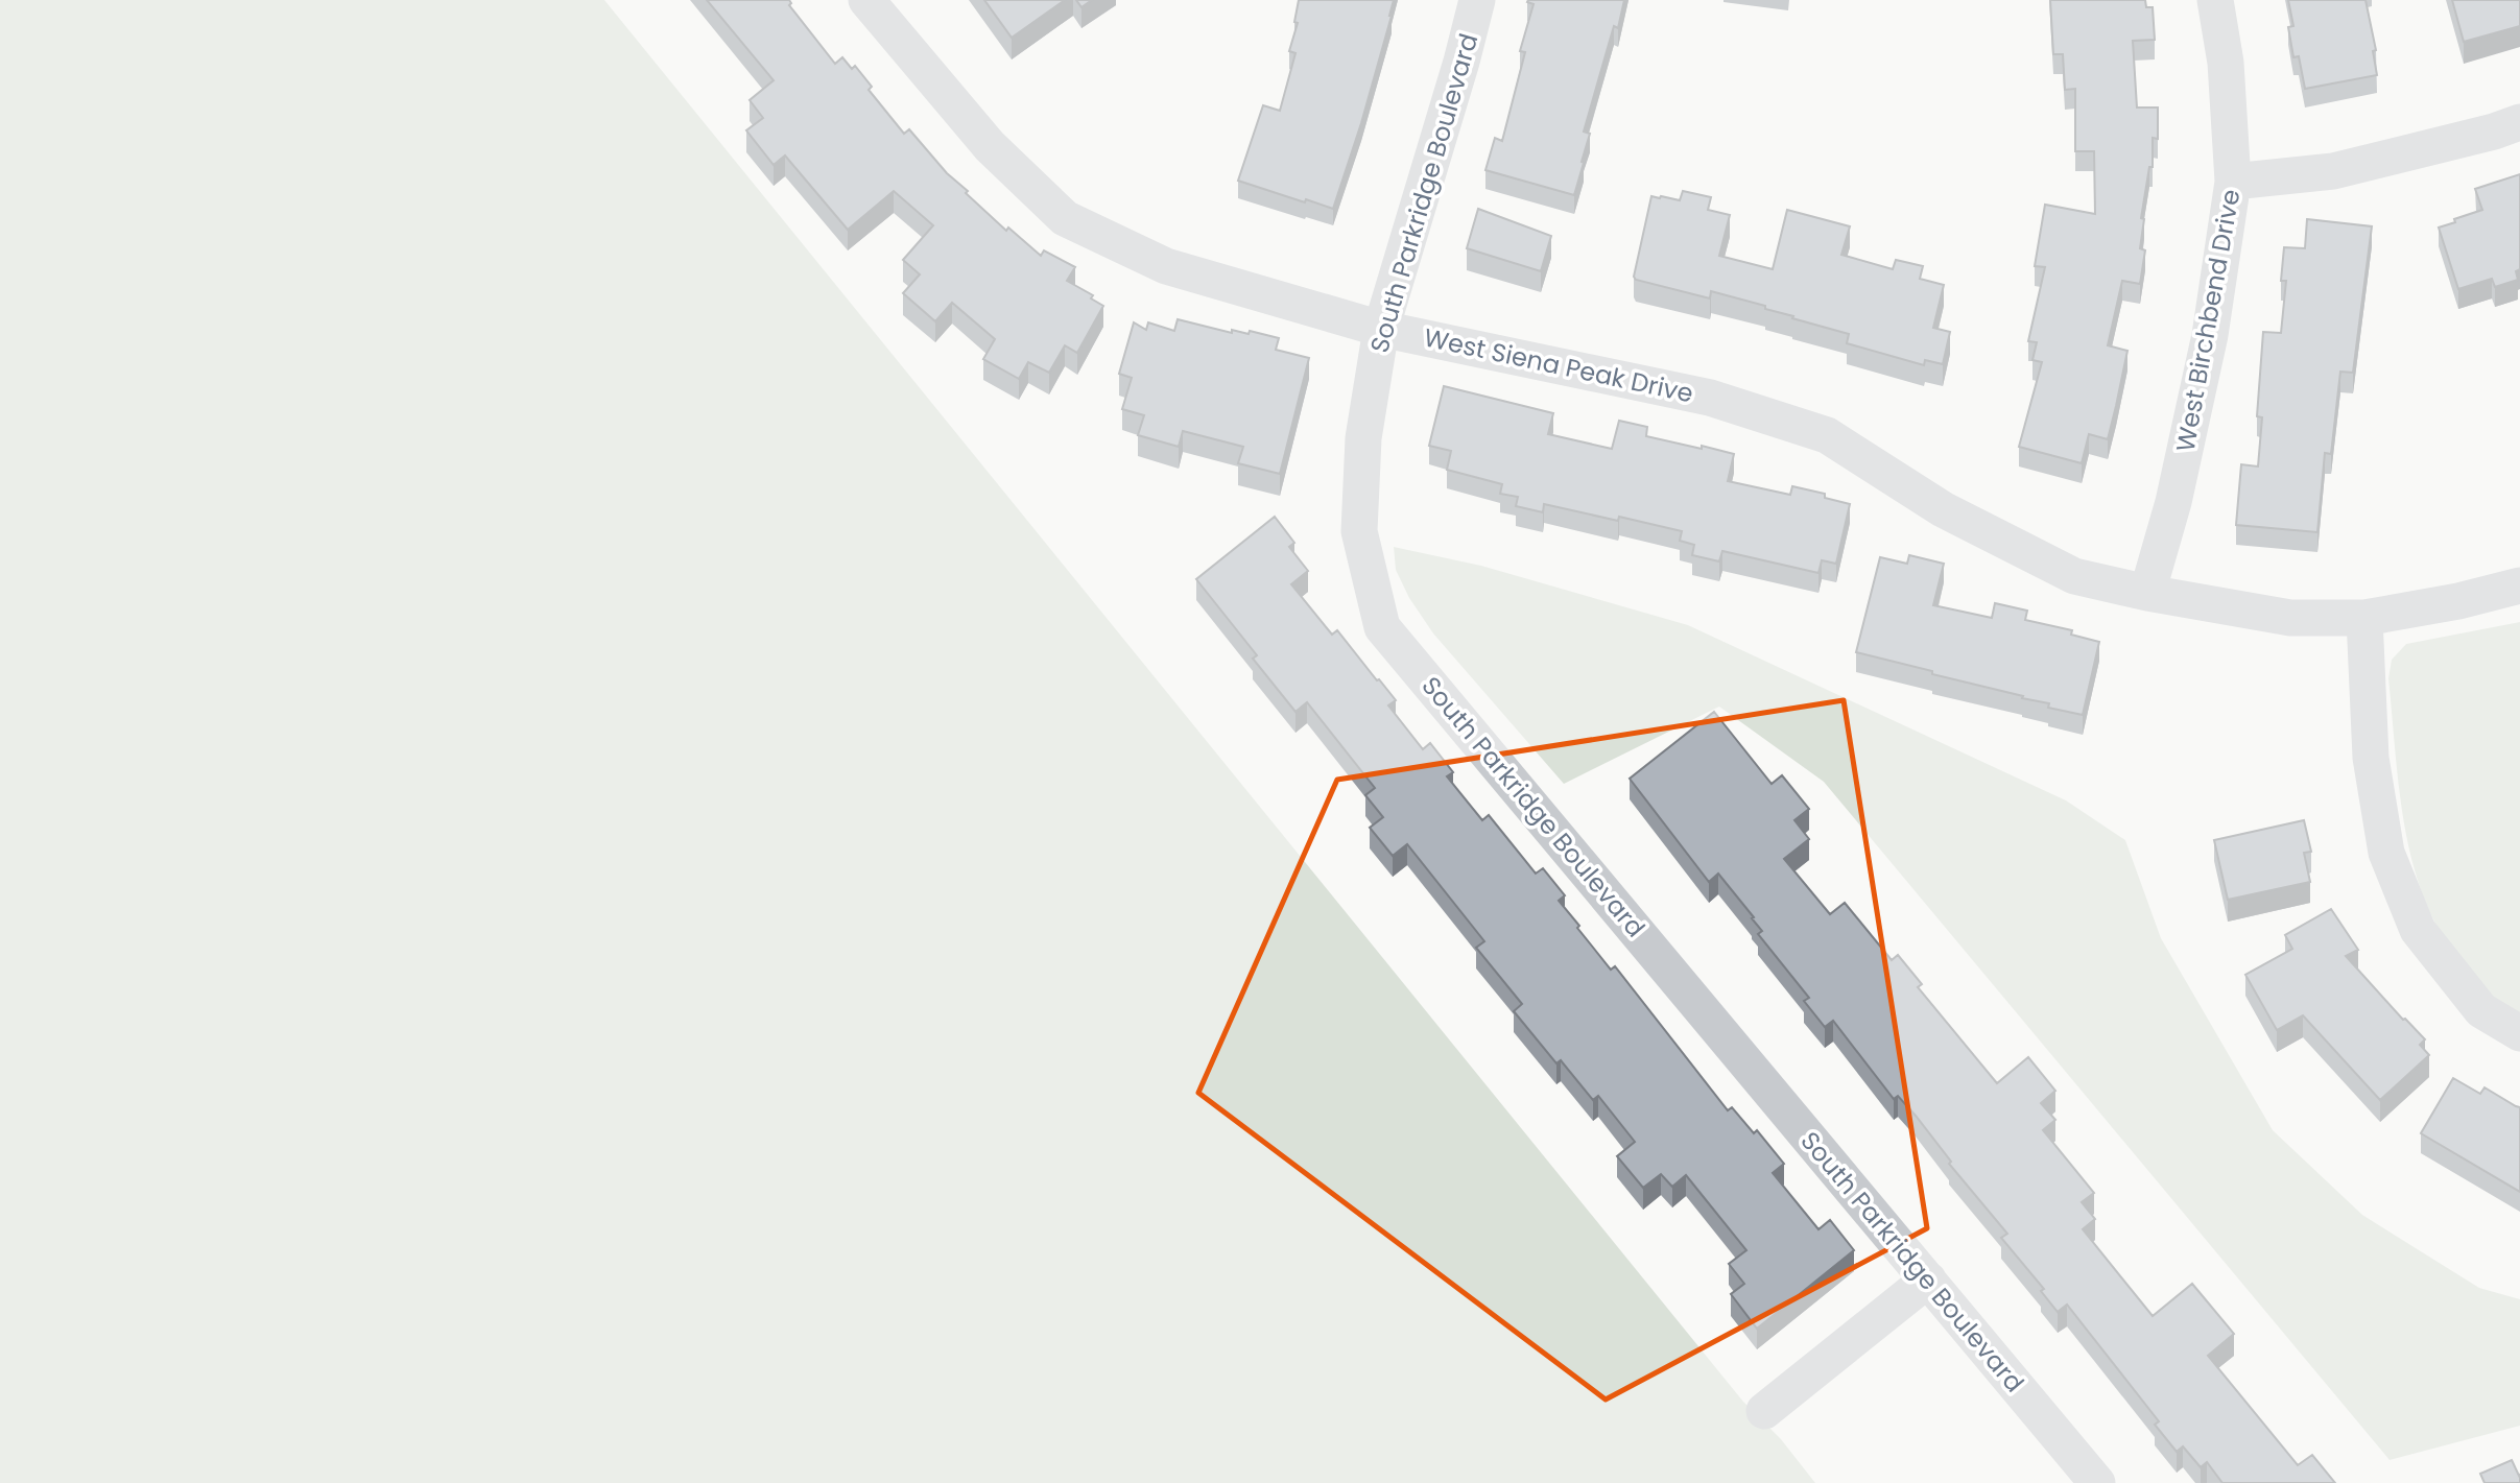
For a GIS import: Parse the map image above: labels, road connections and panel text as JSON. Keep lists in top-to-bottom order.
{
  "streets": {
    "street": ["South Parkridge Boulevard", "West Birchbend Drive", "West Siena Peak Drive"]
  },
  "crossings": [
    ["South Parkridge Boulevard", "West Siena Peak Drive"],
    ["West Birchbend Drive", "West Siena Peak Drive"]
  ]
}
